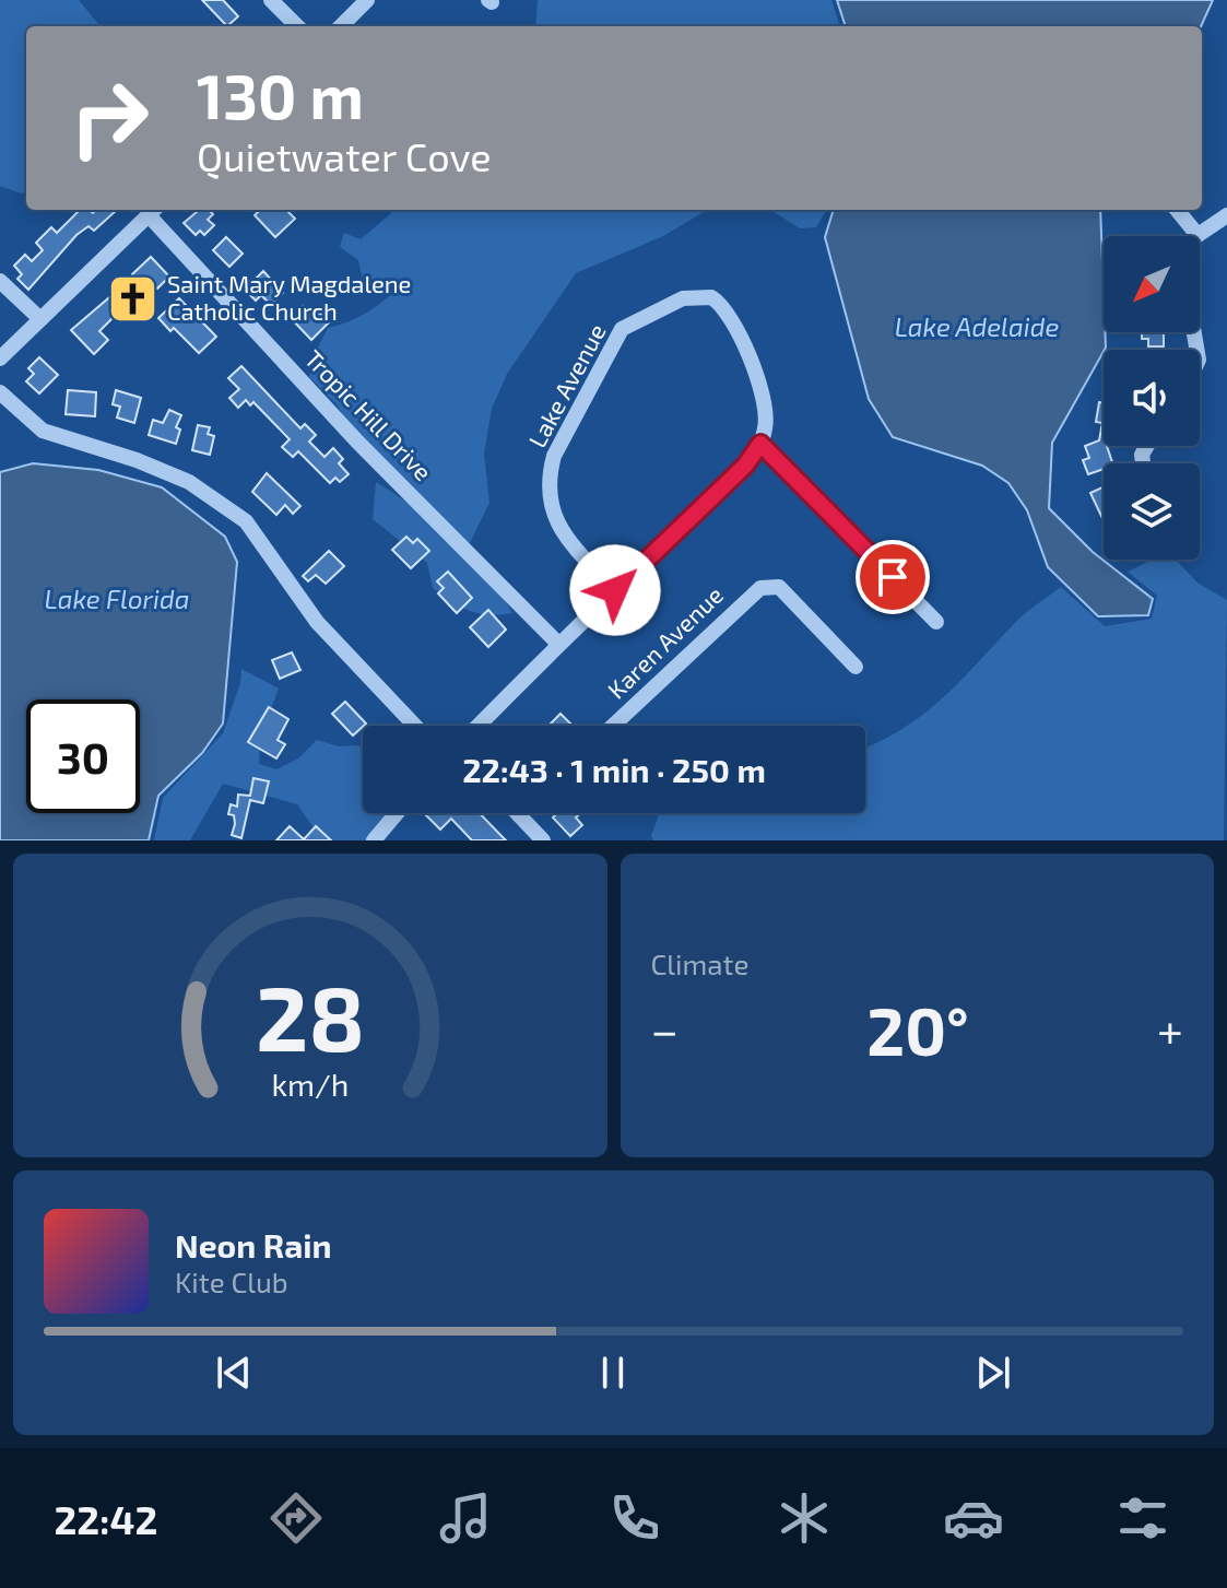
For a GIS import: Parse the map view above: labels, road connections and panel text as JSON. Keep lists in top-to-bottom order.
{
  "streets": {
    "street": ["Lake Avenue", "Tropic Hill Drive", "Karen Avenue"]
  },
  "water": ["Lake Adelaide", "Lake Florida"],
  "places": {
    "church": ["Saint Mary Magdalene Catholic Church"]
  },
  "north": "bottom left",
  "page": {
    "turn": ["130 m", "Quietwater Cove"],
    "limit": "30",
    "trip": "22:43 · 1 min · 250 m",
    "tile": "Climate",
    "heat": ["−", "20°", "+"],
    "song": ["Neon Rain", "Kite Club"],
    "tabs": "22:42",
    "gauge": ["28", "km/h"]
  }
}
